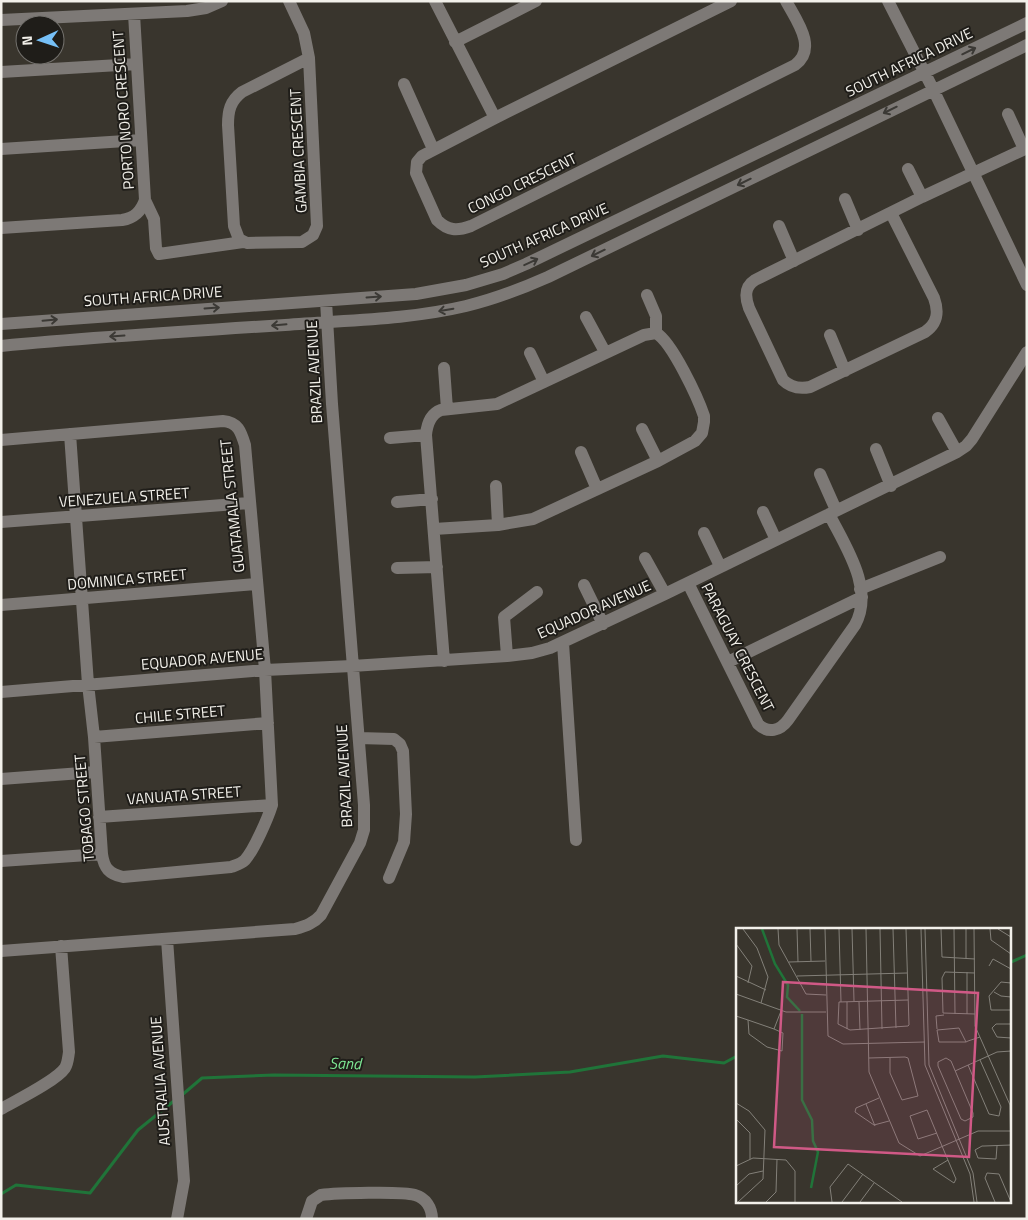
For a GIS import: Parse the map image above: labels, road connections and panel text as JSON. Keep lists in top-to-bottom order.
{
  "streets": {
    "street": [
      "SOUTH AFRICA DRIVE",
      "PORTO NORO CRESCENT",
      "GAMBIA CRESCENT",
      "CONGO CRESCENT",
      "BRAZIL AVENUE",
      "VENEZUELA STREET",
      "GUATAMALA STREET",
      "DOMINICA STREET",
      "EQUADOR AVENUE",
      "PARAGUAY CRESCENT",
      "CHILE STREET",
      "VANUATA STREET",
      "TOBAGO STREET",
      "AUSTRALIA AVENUE"
    ]
  },
  "crossings": [
    ["SOUTH AFRICA DRIVE", "BRAZIL AVENUE"],
    ["BRAZIL AVENUE", "EQUADOR AVENUE"],
    ["BRAZIL AVENUE", "AUSTRALIA AVENUE"],
    ["VENEZUELA STREET", "GUATAMALA STREET"],
    ["VENEZUELA STREET", "TOBAGO STREET"],
    ["GUATAMALA STREET", "DOMINICA STREET"],
    ["GUATAMALA STREET", "EQUADOR AVENUE"],
    ["GUATAMALA STREET", "TOBAGO STREET"],
    ["DOMINICA STREET", "TOBAGO STREET"],
    ["EQUADOR AVENUE", "PARAGUAY CRESCENT"],
    ["EQUADOR AVENUE", "TOBAGO STREET"],
    ["CHILE STREET", "TOBAGO STREET"],
    ["VANUATA STREET", "TOBAGO STREET"]
  ],
  "water": ["Sand"],
  "north": "left"
}
